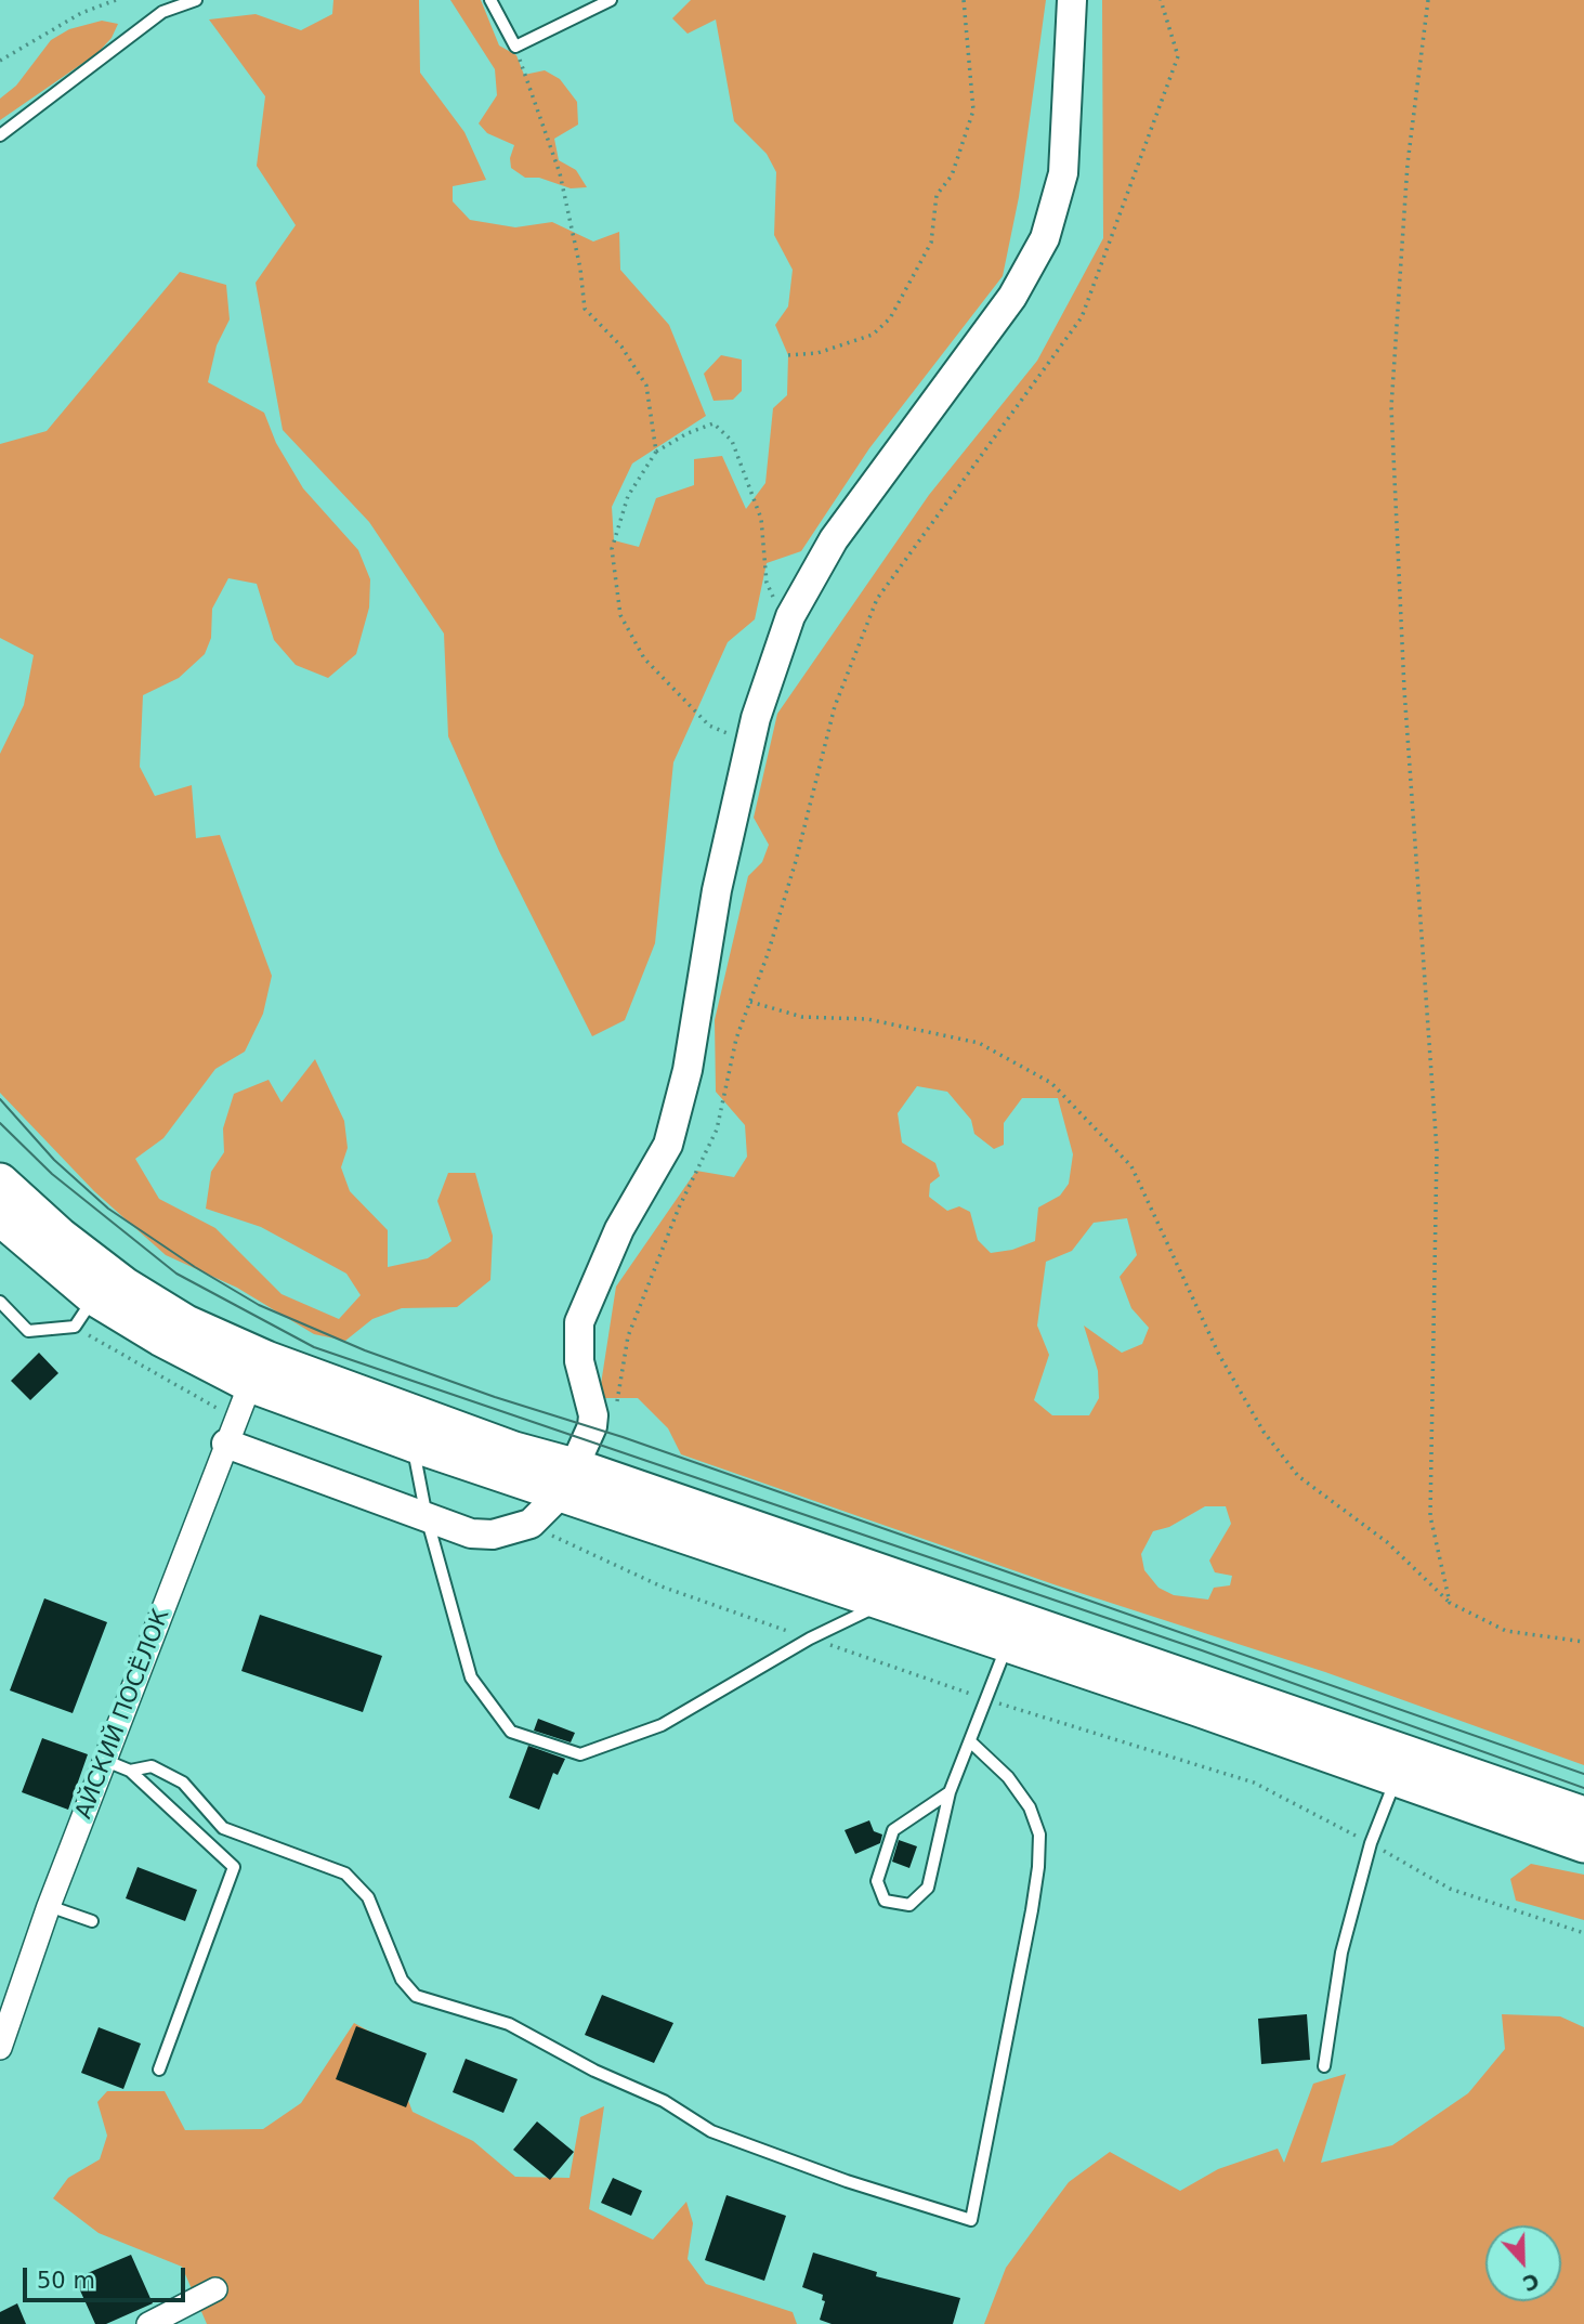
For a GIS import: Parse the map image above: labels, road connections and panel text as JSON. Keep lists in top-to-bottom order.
{
  "streets": {
    "street": ["АЙСКИЙ ПОСЁЛОК"]
  },
  "scale_bar": "50 m",
  "north": "bottom"
}
